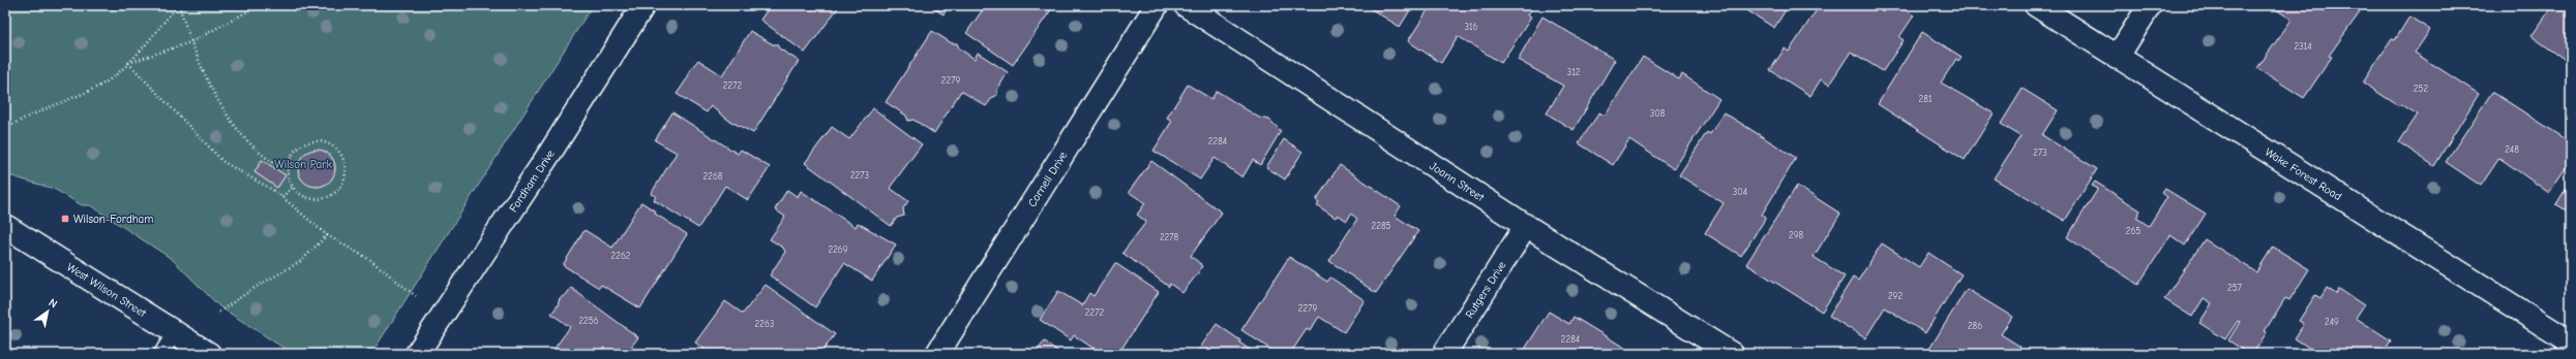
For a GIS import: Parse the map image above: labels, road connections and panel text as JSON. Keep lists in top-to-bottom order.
{
  "streets": {
    "street": [
      "Wake Forest Road",
      "Cornell Drive",
      "Fordham Drive",
      "Joann Street",
      "West Wilson Street",
      "Rutgers Drive"
    ]
  },
  "crossings": [
    ["Joann Street", "Rutgers Drive"]
  ],
  "parks": ["Wilson Park"],
  "places": {
    "transit": ["Wilson-Fordham"]
  },
  "house_numbers": [
    "316",
    "2314",
    "312",
    "2279",
    "2272",
    "252",
    "281",
    "308",
    "2284",
    "248",
    "273",
    "2273",
    "2268",
    "304",
    "2285",
    "265",
    "298",
    "2278",
    "2269",
    "2262",
    "257",
    "292",
    "2279",
    "2272",
    "2256",
    "249",
    "2263",
    "286",
    "2284"
  ],
  "north": "top right"
}
